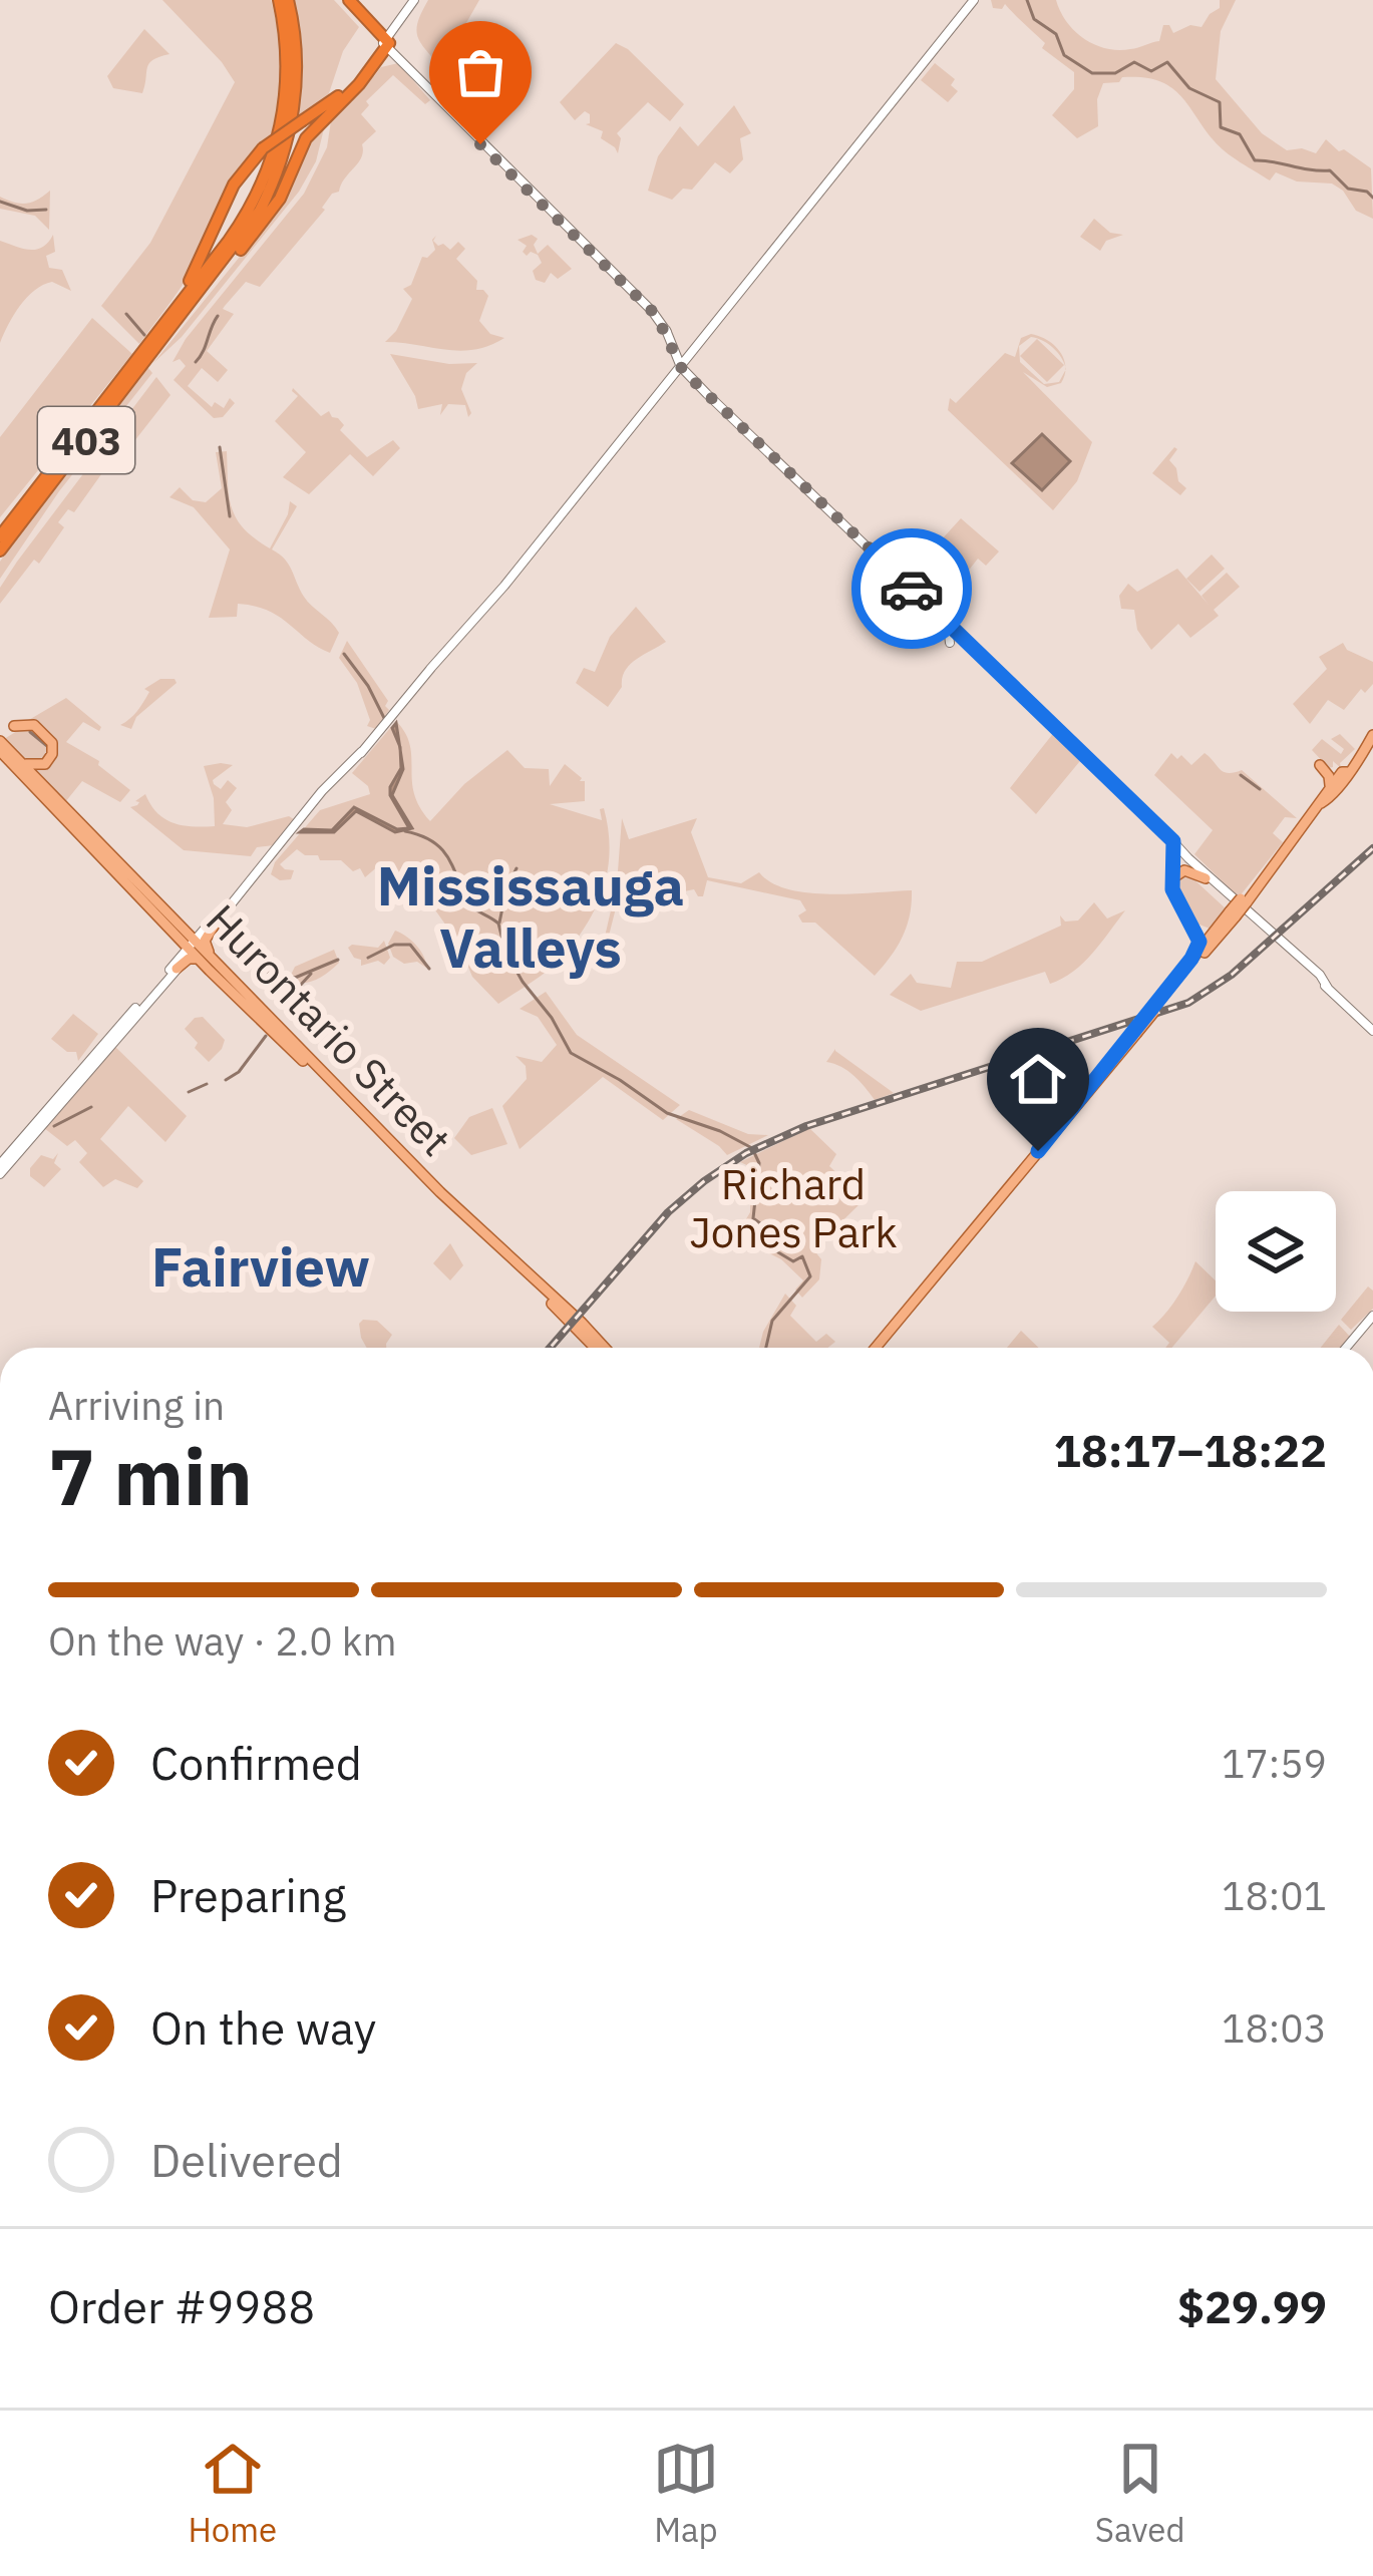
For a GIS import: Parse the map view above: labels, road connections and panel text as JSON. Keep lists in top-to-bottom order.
{
  "streets": {
    "highway": ["403"],
    "main road": ["Hurontario Street"]
  },
  "districts": ["Mississauga Valleys", "Fairview"],
  "parks": ["Richard Jones Park"],
  "page": {
    "heading": ["7 min", "Arriving in", "18:17–18:22"],
    "panel": ["Order #9988", "$29.99"],
    "bar": "On the way · 2.0 km",
    "list": [
      ["Confirmed", "17:59"],
      ["Preparing", "18:01"],
      ["On the way", "18:03"],
      "Delivered"
    ],
    "tabs": ["Home", "Map", "Saved"]
  }
}
